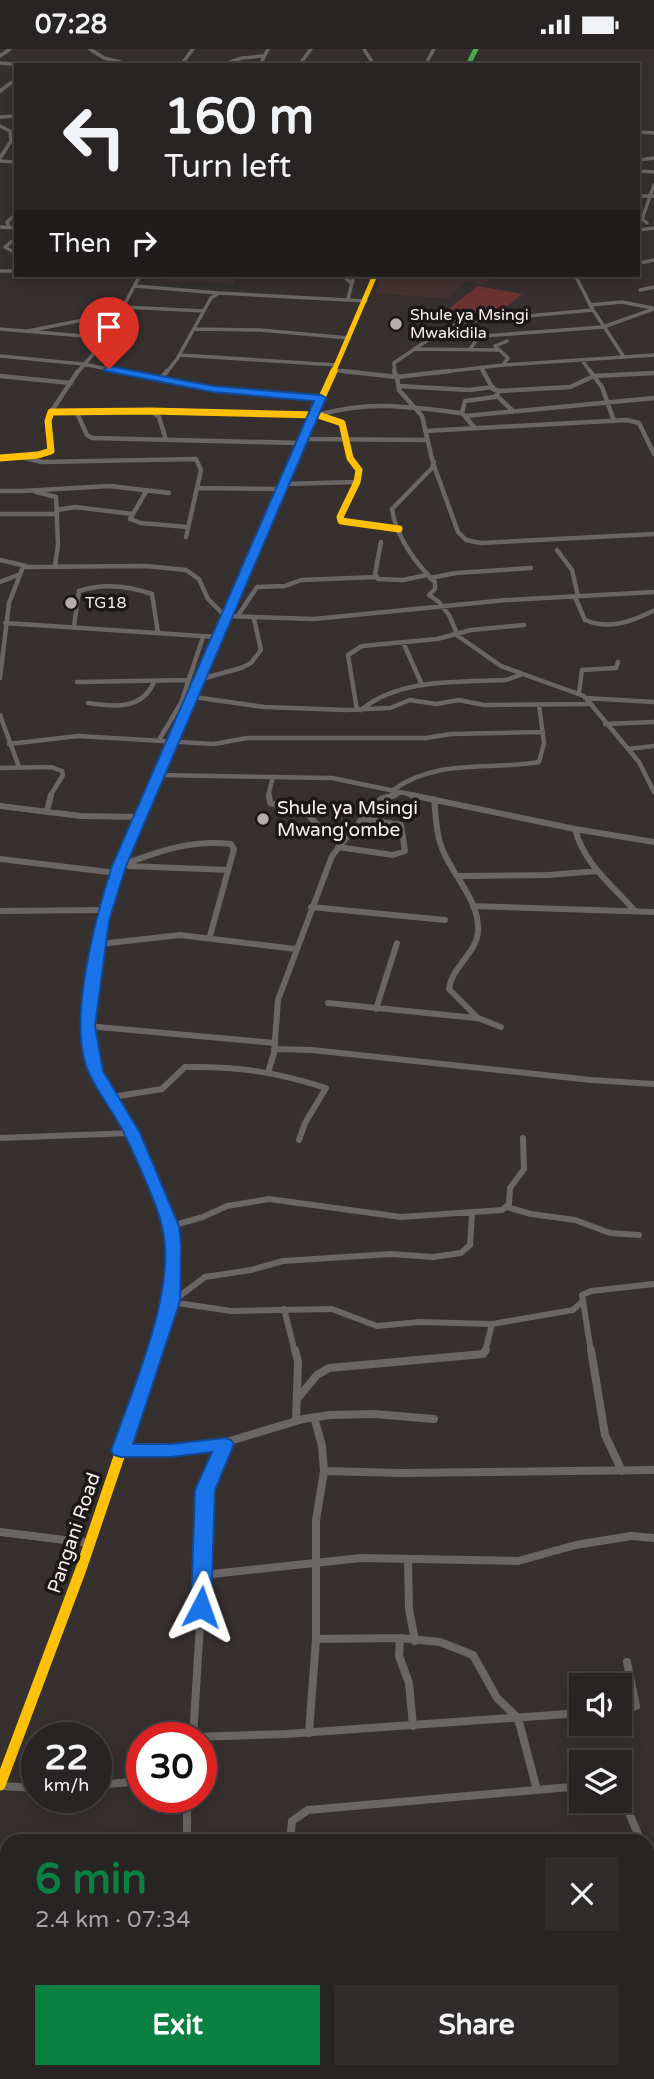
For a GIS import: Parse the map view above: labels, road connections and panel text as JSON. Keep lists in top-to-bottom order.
{
  "streets": {
    "main road": ["Pangani Road"]
  },
  "places": ["Shule ya Msingi Mwakidila", "TG18", "Shule ya Msingi Mwang'ombe"],
  "page": {
    "status": "07:28",
    "turn": ["160 m", "Turn left"],
    "then": "Then",
    "speed": "22 km/h",
    "limit": "30",
    "heading": ["6 min", "2.4 km · 07:34"],
    "buttons": ["Exit", "Share"]
  }
}
